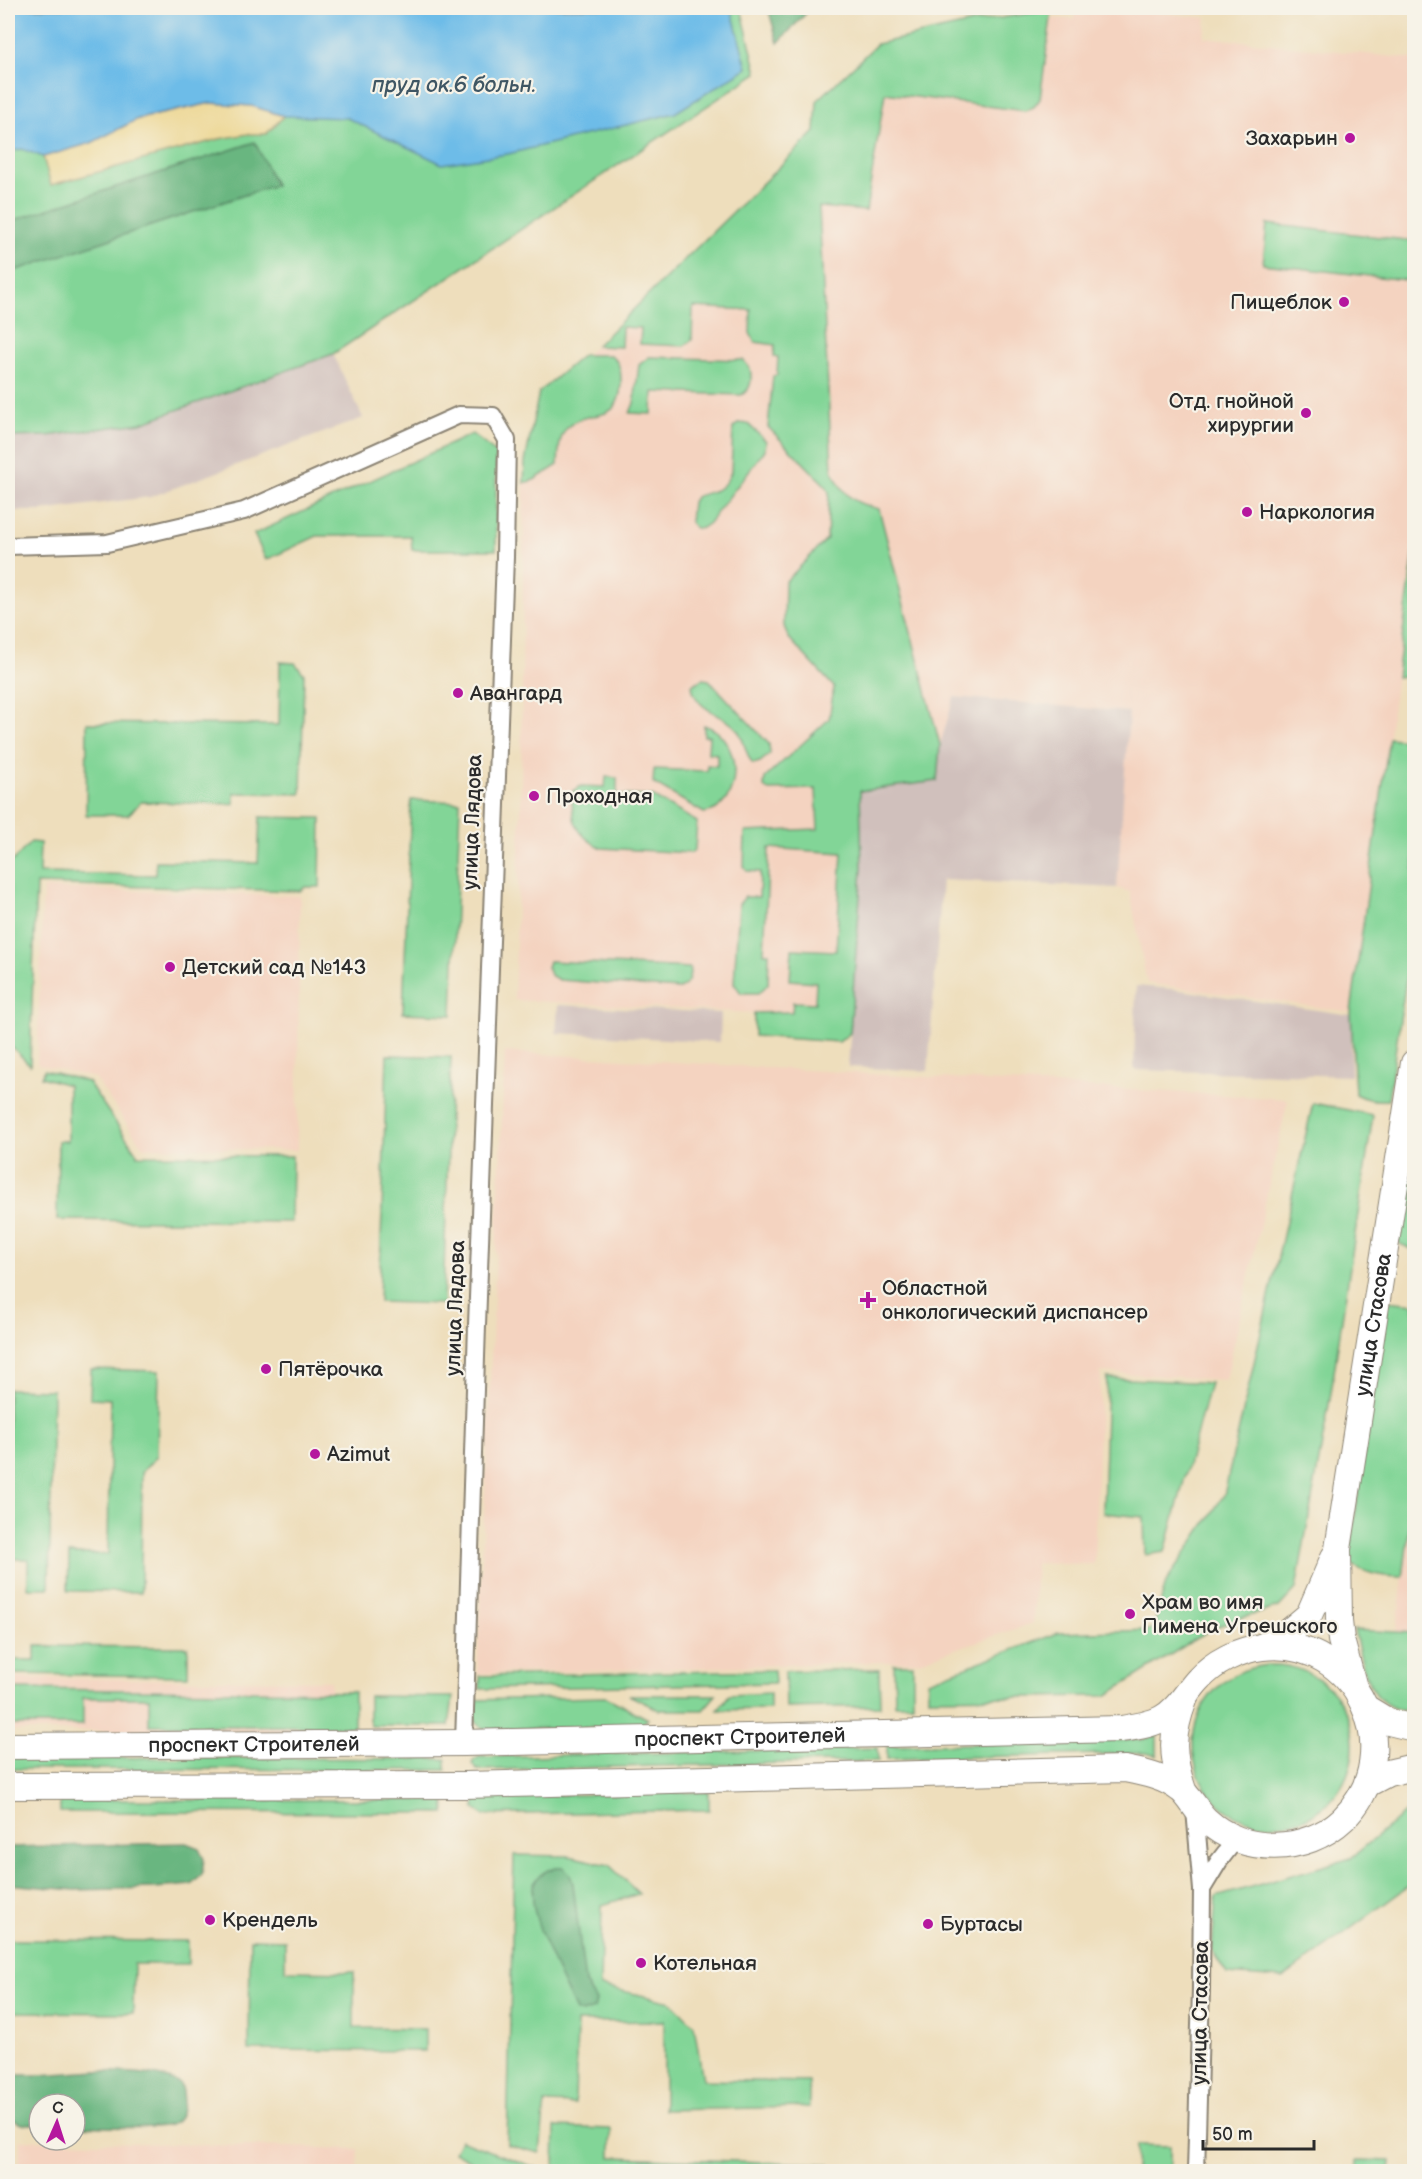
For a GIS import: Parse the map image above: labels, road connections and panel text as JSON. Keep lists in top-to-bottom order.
{
  "streets": {
    "main road": ["улица Стасова", "проспект Строителей"],
    "street": ["улица Лядова"]
  },
  "crossings": [
    ["улица Лядова", "проспект Строителей"],
    ["улица Стасова", "проспект Строителей"]
  ],
  "water": ["пруд ок.6 больн."],
  "places": {
    "other": [
      "Захарьин",
      "Пищеблок",
      "Отд. гнойной хирургии",
      "Наркология",
      "Авангард",
      "Проходная",
      "Детский сад №143",
      "Пятёрочка",
      "Azimut",
      "Храм во имя Пимена Угрешского",
      "Крендель",
      "Буртасы",
      "Котельная"
    ],
    "health": ["Областной онкологический диспансер"]
  },
  "scale_bar": "50 m",
  "north": "top"
}
